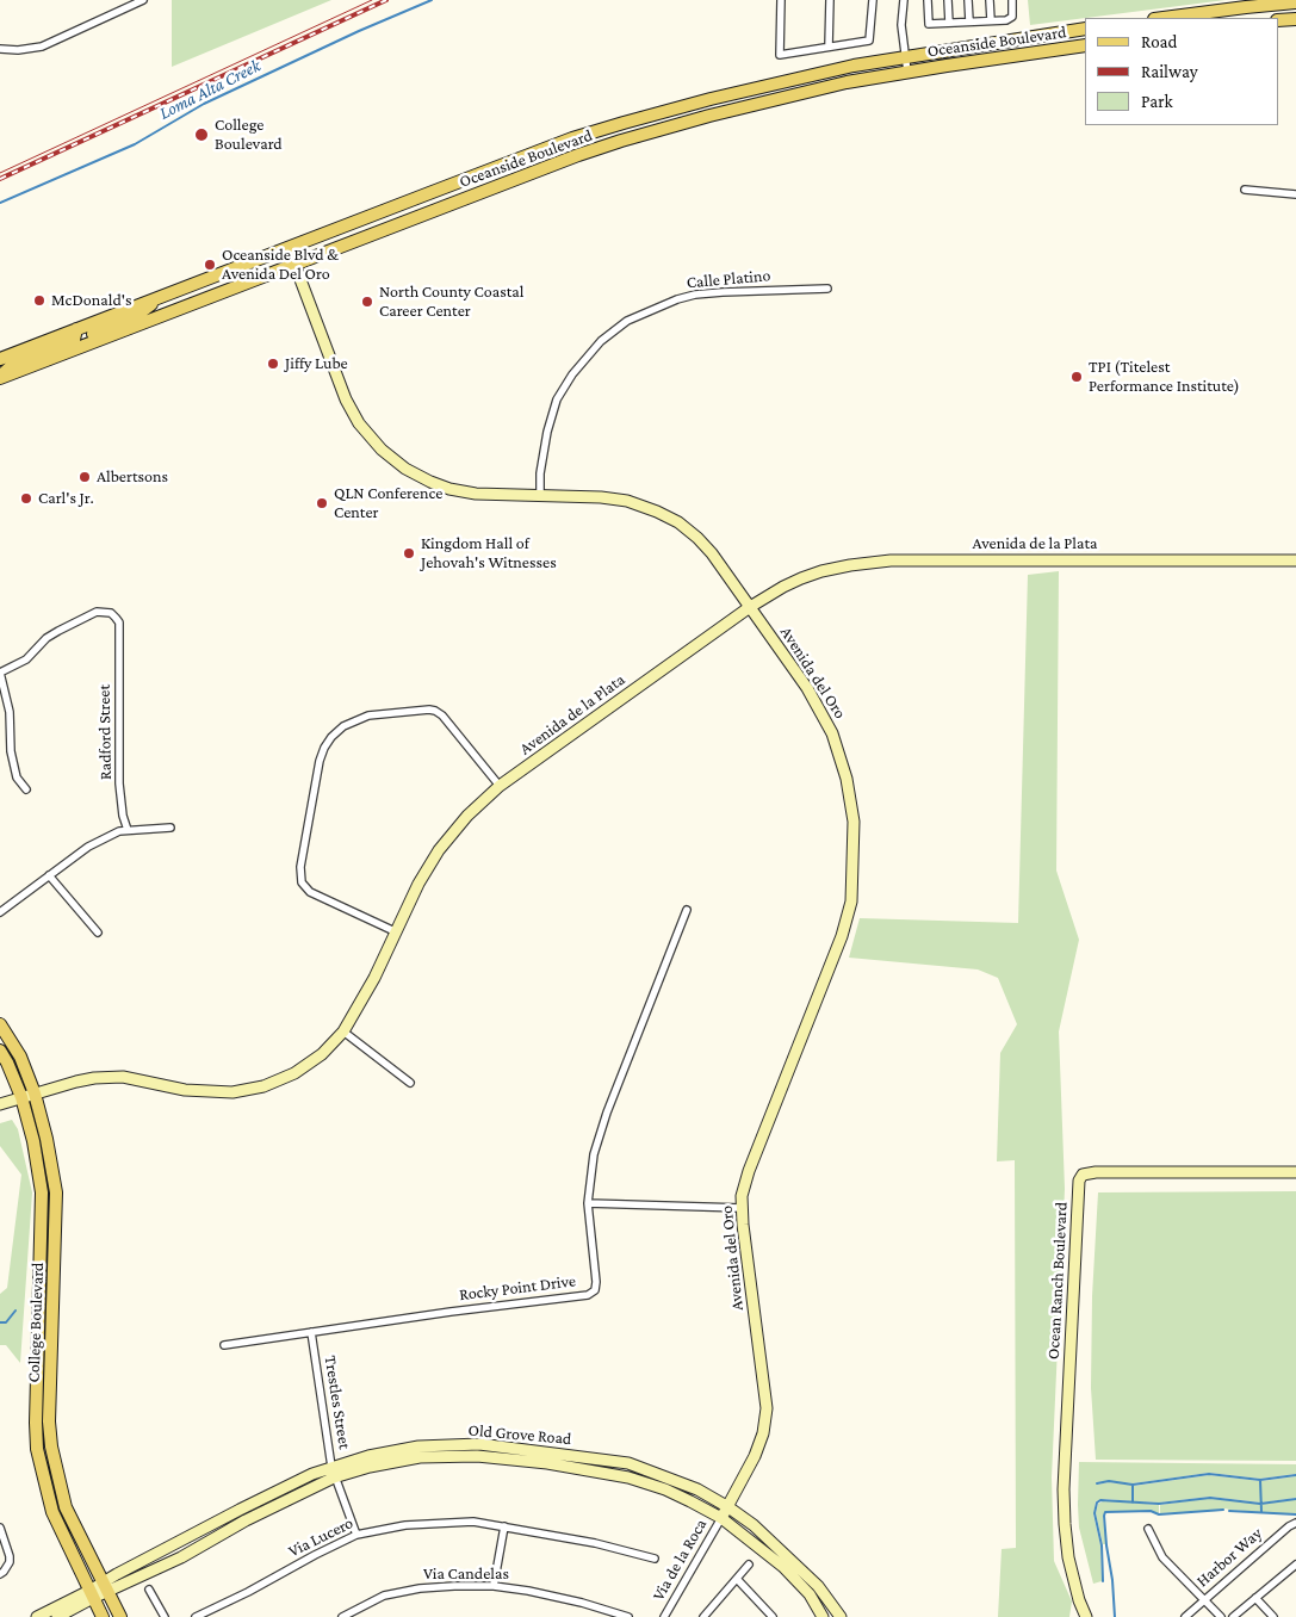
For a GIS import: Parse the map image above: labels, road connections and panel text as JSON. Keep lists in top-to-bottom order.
{
  "streets": {
    "main road": ["Oceanside Boulevard", "College Boulevard"],
    "street": [
      "Calle Platino",
      "Avenida de la Plata",
      "Avenida del Oro",
      "Radford Street",
      "Ocean Ranch Boulevard",
      "Rocky Point Drive",
      "Trestles Street",
      "Old Grove Road",
      "Via Lucero",
      "Harbor Way",
      "Via de la Roca",
      "Via Candelas"
    ]
  },
  "crossings": [
    ["Oceanside Boulevard", "Avenida del Oro"],
    ["Calle Platino", "Avenida del Oro"],
    ["Avenida de la Plata", "Avenida del Oro"],
    ["Avenida de la Plata", "College Boulevard"],
    ["Avenida del Oro", "Old Grove Road"],
    ["Avenida del Oro", "Via de la Roca"],
    ["Rocky Point Drive", "Trestles Street"],
    ["College Boulevard", "Old Grove Road"],
    ["Trestles Street", "Old Grove Road"],
    ["Trestles Street", "Via Lucero"],
    ["Old Grove Road", "Via de la Roca"]
  ],
  "water": ["Loma Alta Creek"],
  "places": [
    "College Boulevard",
    "Oceanside Blvd & Avenida Del Oro",
    "McDonald's",
    "North County Coastal Career Center",
    "Jiffy Lube",
    "TPI (Titelest Performance Institute)",
    "Albertsons",
    "Carl's Jr.",
    "QLN Conference Center",
    "Kingdom Hall of Jehovah's Witnesses"
  ],
  "legend": ["Road", "Railway", "Park"]
}
